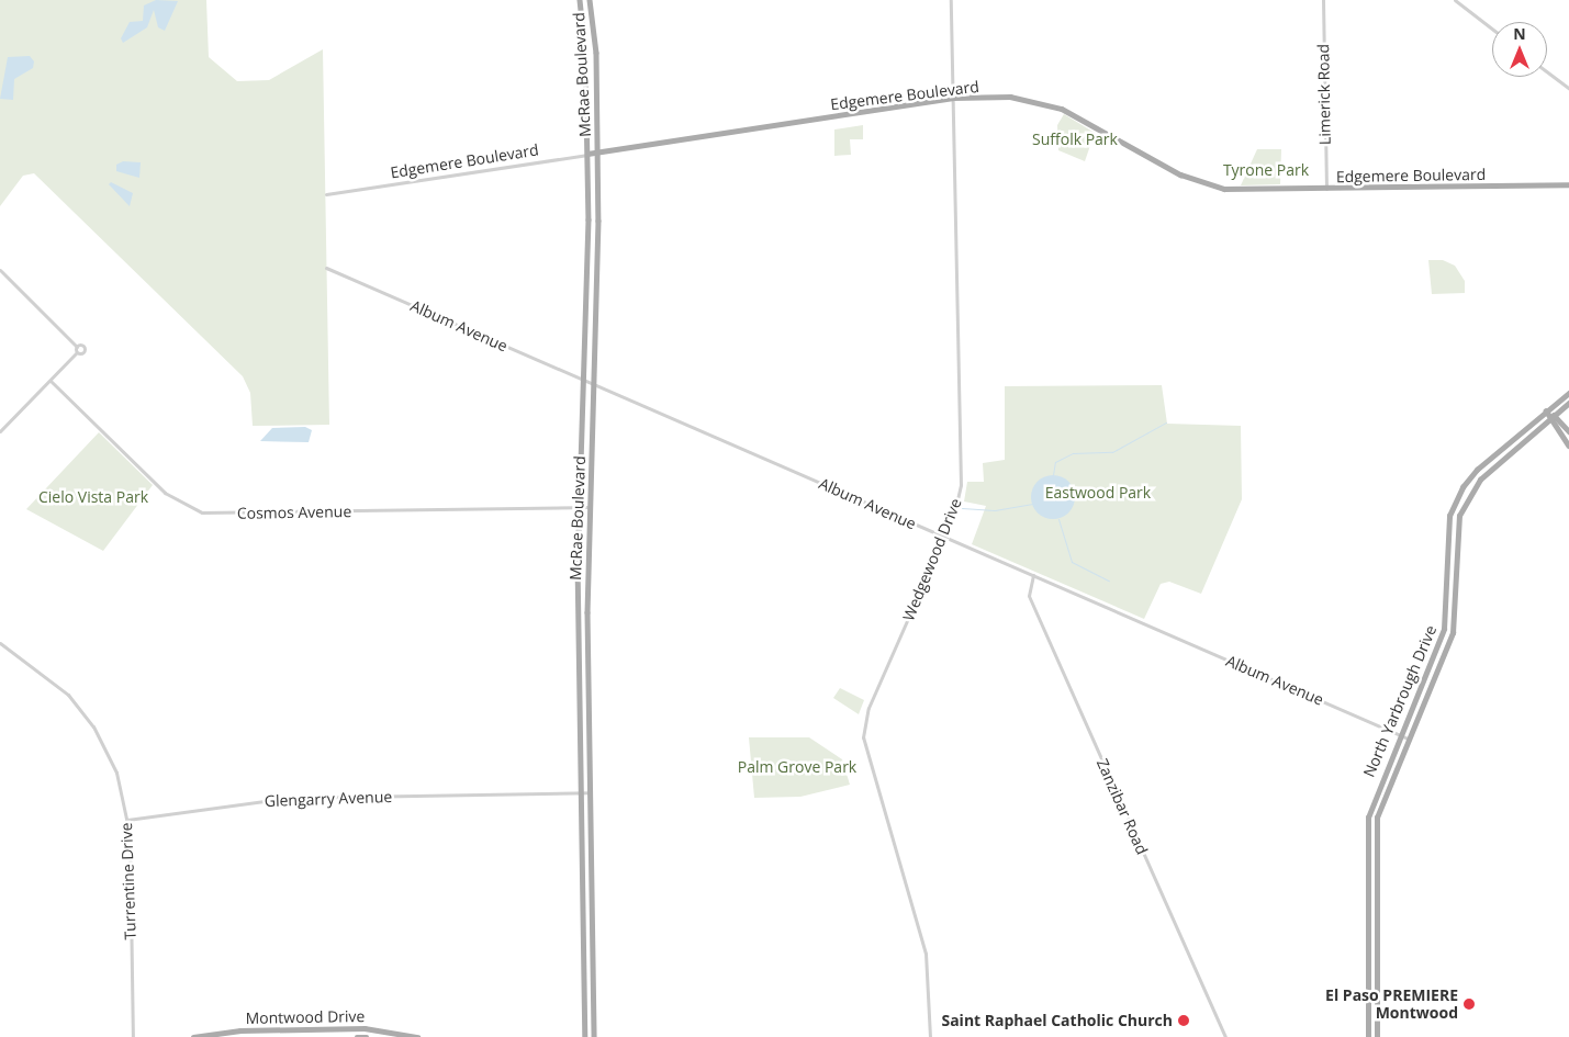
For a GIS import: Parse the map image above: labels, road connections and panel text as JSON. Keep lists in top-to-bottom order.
{
  "streets": {
    "main road": [
      "McRae Boulevard",
      "Edgemere Boulevard",
      "North Yarbrough Drive",
      "Montwood Drive"
    ],
    "street": [
      "Limerick Road",
      "Album Avenue",
      "Cosmos Avenue",
      "Wedgewood Drive",
      "Glengarry Avenue",
      "Zanzibar Road",
      "Turrentine Drive"
    ]
  },
  "crossings": [
    ["McRae Boulevard", "Edgemere Boulevard"],
    ["McRae Boulevard", "Album Avenue"],
    ["McRae Boulevard", "Cosmos Avenue"],
    ["McRae Boulevard", "Glengarry Avenue"],
    ["Limerick Road", "Edgemere Boulevard"],
    ["Edgemere Boulevard", "Wedgewood Drive"],
    ["Album Avenue", "Wedgewood Drive"],
    ["Album Avenue", "North Yarbrough Drive"],
    ["Album Avenue", "Zanzibar Road"],
    ["Glengarry Avenue", "Turrentine Drive"]
  ],
  "parks": [
    "Suffolk Park",
    "Tyrone Park",
    "Eastwood Park",
    "Cielo Vista Park",
    "Palm Grove Park"
  ],
  "places": ["El Paso PREMIERE Montwood", "Saint Raphael Catholic Church"],
  "north": "top"
}
